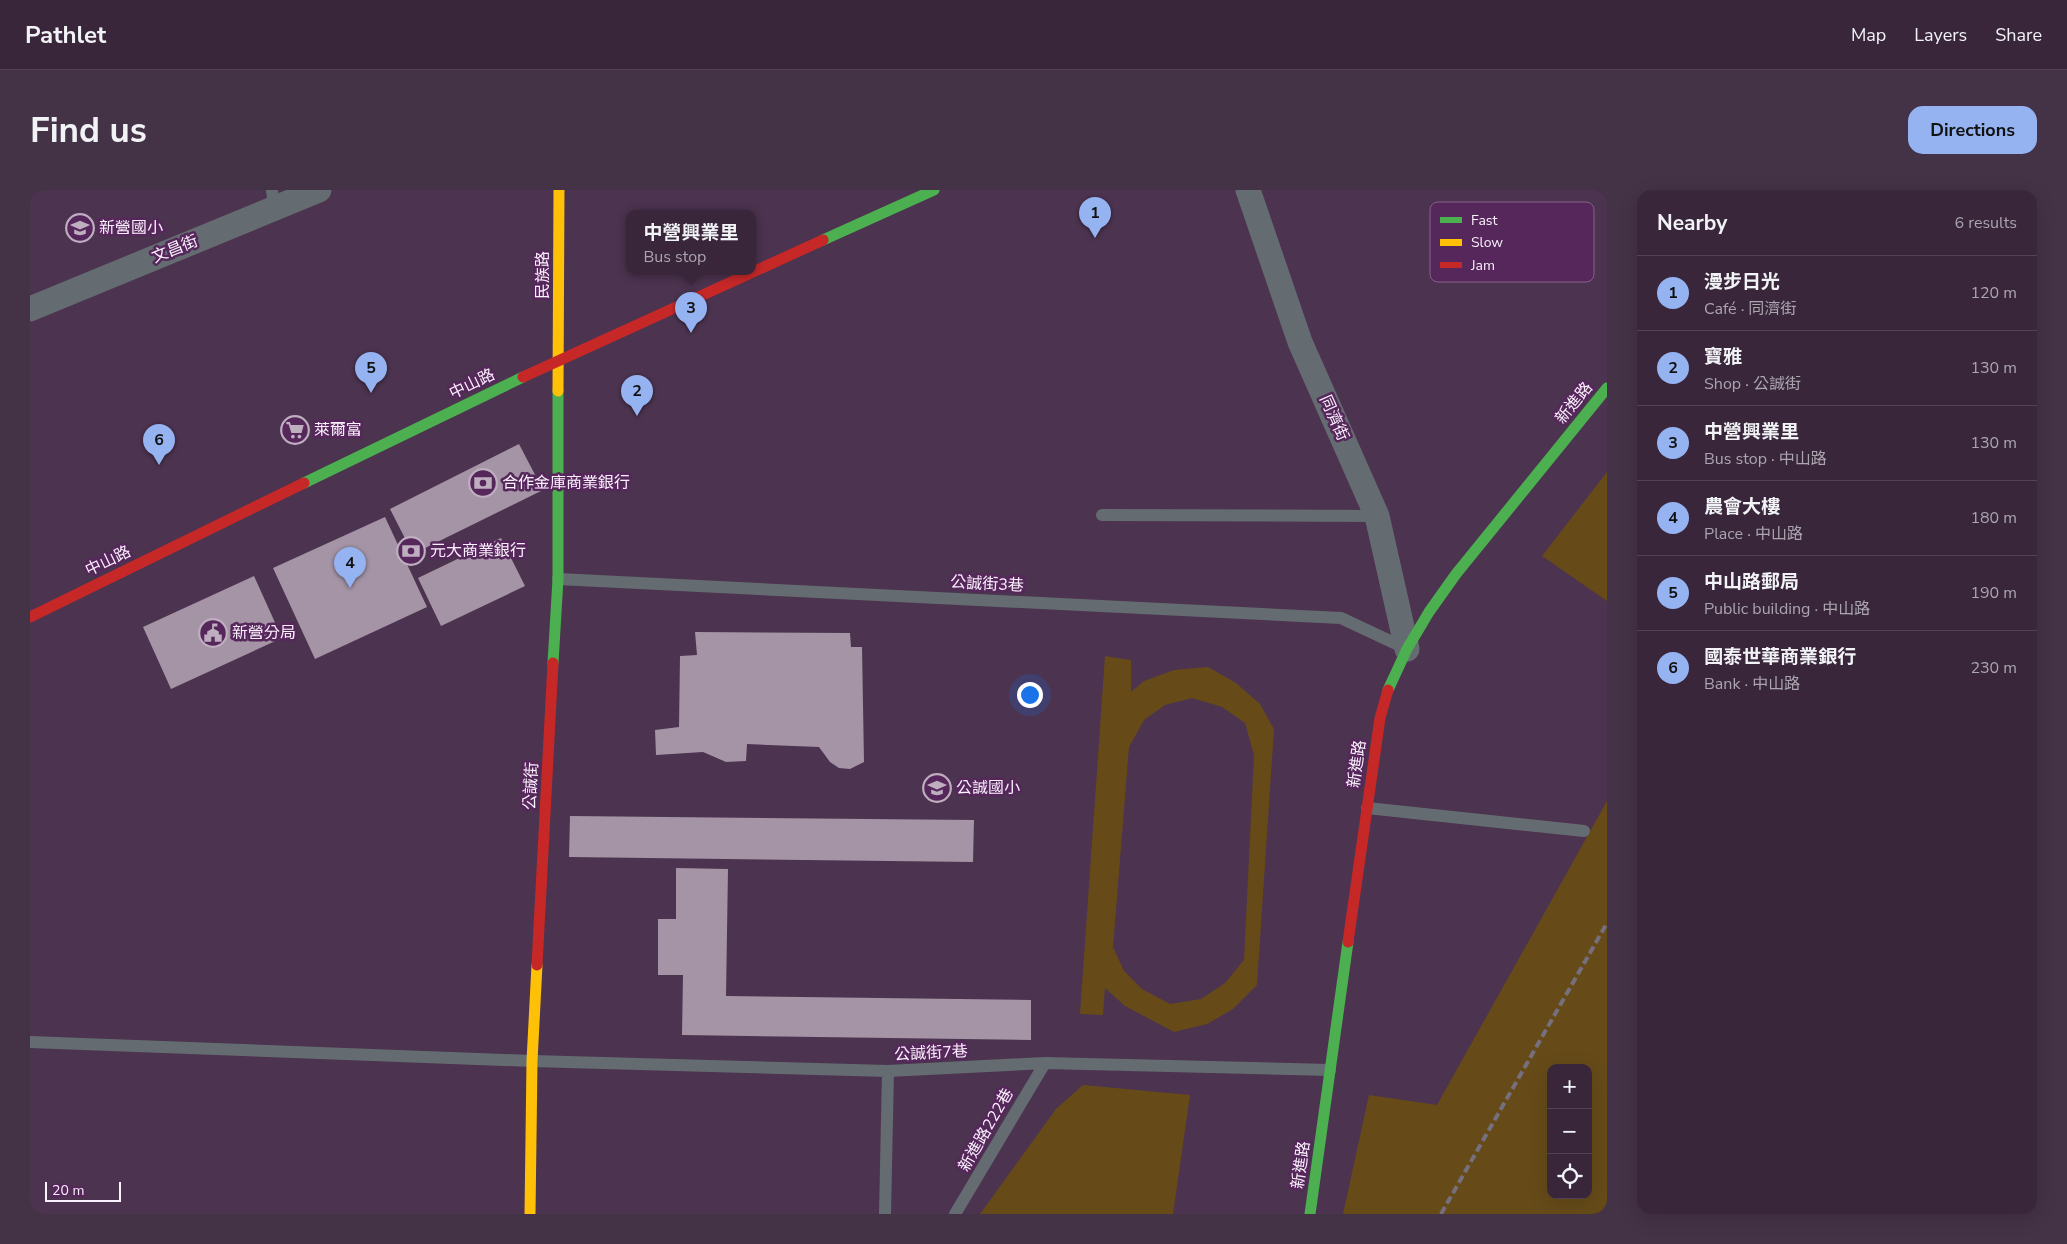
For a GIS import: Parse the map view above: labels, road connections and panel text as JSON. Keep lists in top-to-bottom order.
{
  "streets": {
    "street": [
      "文昌街",
      "民族路",
      "中山路",
      "新進路",
      "同濟街",
      "公誠街"
    ],
    "lane": ["公誠街3巷", "公誠街7巷", "新進路222巷"]
  },
  "crossings": [
    ["民族路", "中山路"],
    ["民族路", "公誠街"],
    ["中山路", "公誠街"],
    ["新進路", "同濟街"],
    ["新進路", "公誠街3巷"],
    ["新進路", "公誠街7巷"],
    ["同濟街", "公誠街3巷"],
    ["公誠街3巷", "公誠街"],
    ["公誠街", "公誠街7巷"],
    ["公誠街7巷", "新進路222巷"]
  ],
  "places": {
    "school or university": ["新營國小", "公誠國小"],
    "supermarket": ["萊爾富"],
    "bank": ["合作金庫商業銀行", "元大商業銀行"],
    "public building": ["新營分局"]
  },
  "legend": ["Fast", "Slow", "Jam"],
  "scale_bar": "20 m",
  "page": {
    "header": "Pathlet",
    "nav": ["Map", "Layers", "Share"],
    "buttons": "Directions",
    "title": "Find us",
    "heading": ["Nearby", "6 results"],
    "pins": [
      "1",
      "3",
      "5",
      "2",
      "6",
      "4"
    ],
    "popup": ["中營興業里", "Bus stop"],
    "list": [
      {
        "mark": "1",
        "name": "漫步日光",
        "note": "Café · 同濟街",
        "value": "120 m"
      },
      {
        "mark": "2",
        "name": "寶雅",
        "note": "Shop · 公誠街",
        "value": "130 m"
      },
      {
        "mark": "3",
        "name": "中營興業里",
        "note": "Bus stop · 中山路",
        "value": "130 m"
      },
      {
        "mark": "4",
        "name": "農會大樓",
        "note": "Place · 中山路",
        "value": "180 m"
      },
      {
        "mark": "5",
        "name": "中山路郵局",
        "note": "Public building · 中山路",
        "value": "190 m"
      },
      {
        "mark": "6",
        "name": "國泰世華商業銀行",
        "note": "Bank · 中山路",
        "value": "230 m"
      }
    ],
    "map_buttons": ["+", "−"],
    "scale": "20 m"
  }
}
